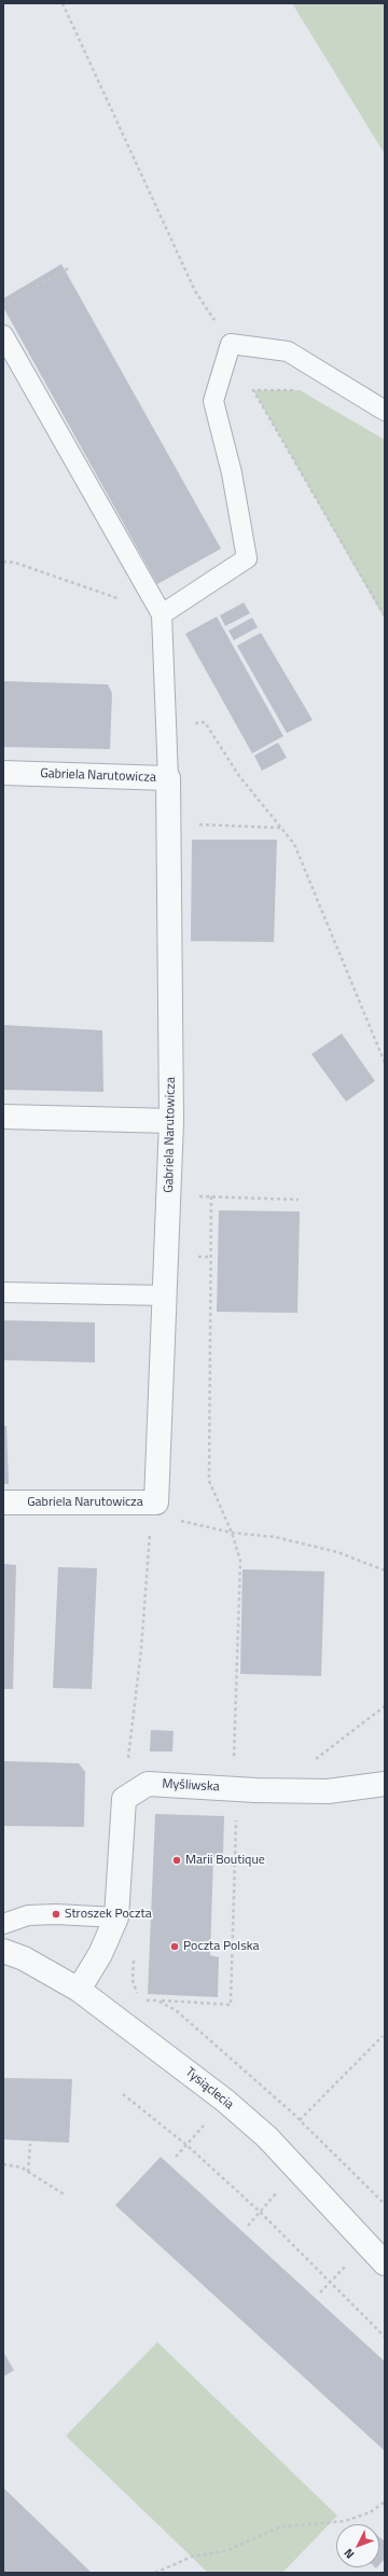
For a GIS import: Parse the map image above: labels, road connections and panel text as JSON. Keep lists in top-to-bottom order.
{
  "streets": {
    "street": ["Gabriela Narutowicza", "Myśliwska", "Tysiąclecia"]
  },
  "places": ["Marii Boutique", "Stroszek Poczta", "Poczta Polska"],
  "north": "bottom left"
}
